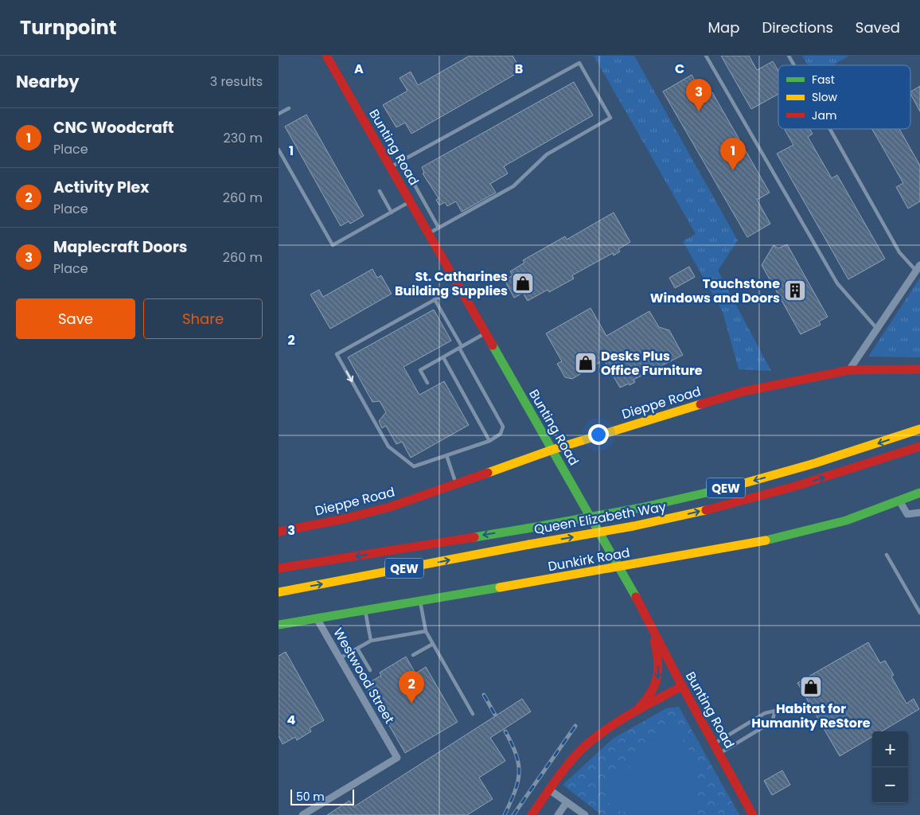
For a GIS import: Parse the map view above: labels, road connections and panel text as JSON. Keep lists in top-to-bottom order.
{
  "streets": {
    "main road": [
      "Bunting Road",
      "Dieppe Road",
      "QEW",
      "Queen Elizabeth Way",
      "Dunkirk Road"
    ],
    "street": ["Westwood Street"]
  },
  "crossings": [
    ["Bunting Road", "Dieppe Road"],
    ["Bunting Road", "Dunkirk Road"],
    ["Dunkirk Road", "Westwood Street"]
  ],
  "places": {
    "shop": ["St. Catharines Building Supplies", "Desks Plus Office Furniture", "Habitat for Humanity ReStore"],
    "building": ["Touchstone Windows and Doors"]
  },
  "legend": ["Fast", "Slow", "Jam"],
  "scale_bar": "50 m",
  "page": {
    "header": "Turnpoint",
    "nav": ["Map", "Directions", "Saved"],
    "heading": ["Nearby", "3 results"],
    "pins": ["3", "1", "2"],
    "list": [
      {
        "mark": "1",
        "name": "CNC Woodcraft",
        "note": "Place",
        "value": "230 m"
      },
      {
        "mark": "2",
        "name": "Activity Plex",
        "note": "Place",
        "value": "260 m"
      },
      {
        "mark": "3",
        "name": "Maplecraft Doors",
        "note": "Place",
        "value": "260 m"
      }
    ],
    "buttons": ["Save", "Share"],
    "map_buttons": ["+", "−"],
    "scale": "50 m"
  },
  "grid": {
    "columns": ["A", "B", "C"],
    "rows": [
      "1",
      "2",
      "3",
      "4"
    ]
  }
}
